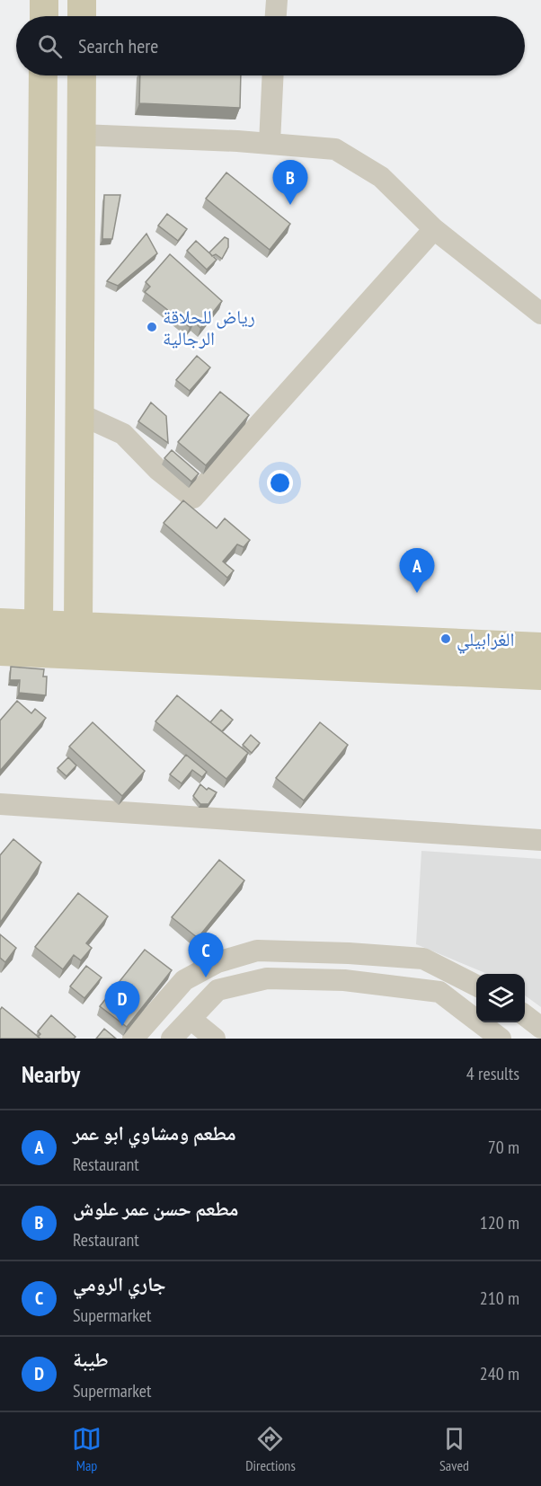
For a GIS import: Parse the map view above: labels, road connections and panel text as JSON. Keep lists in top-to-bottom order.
{
  "places": ["رياض للحلاقة الرجالية", "الغرابيلي"],
  "page": {
    "search": "Search here",
    "pins": [
      "B",
      "A",
      "C",
      "D"
    ],
    "heading": ["Nearby", "4 results"],
    "list": [
      {
        "mark": "A",
        "name": "مطعم ومشاوي ابو عمر",
        "note": "Restaurant",
        "value": "70 m"
      },
      {
        "mark": "B",
        "name": "مطعم حسن عمر علوش",
        "note": "Restaurant",
        "value": "120 m"
      },
      {
        "mark": "C",
        "name": "جاري الرومي",
        "note": "Supermarket",
        "value": "210 m"
      },
      {
        "mark": "D",
        "name": "طيبة",
        "note": "Supermarket",
        "value": "240 m"
      }
    ],
    "nav": ["Map", "Directions", "Saved"]
  }
}
